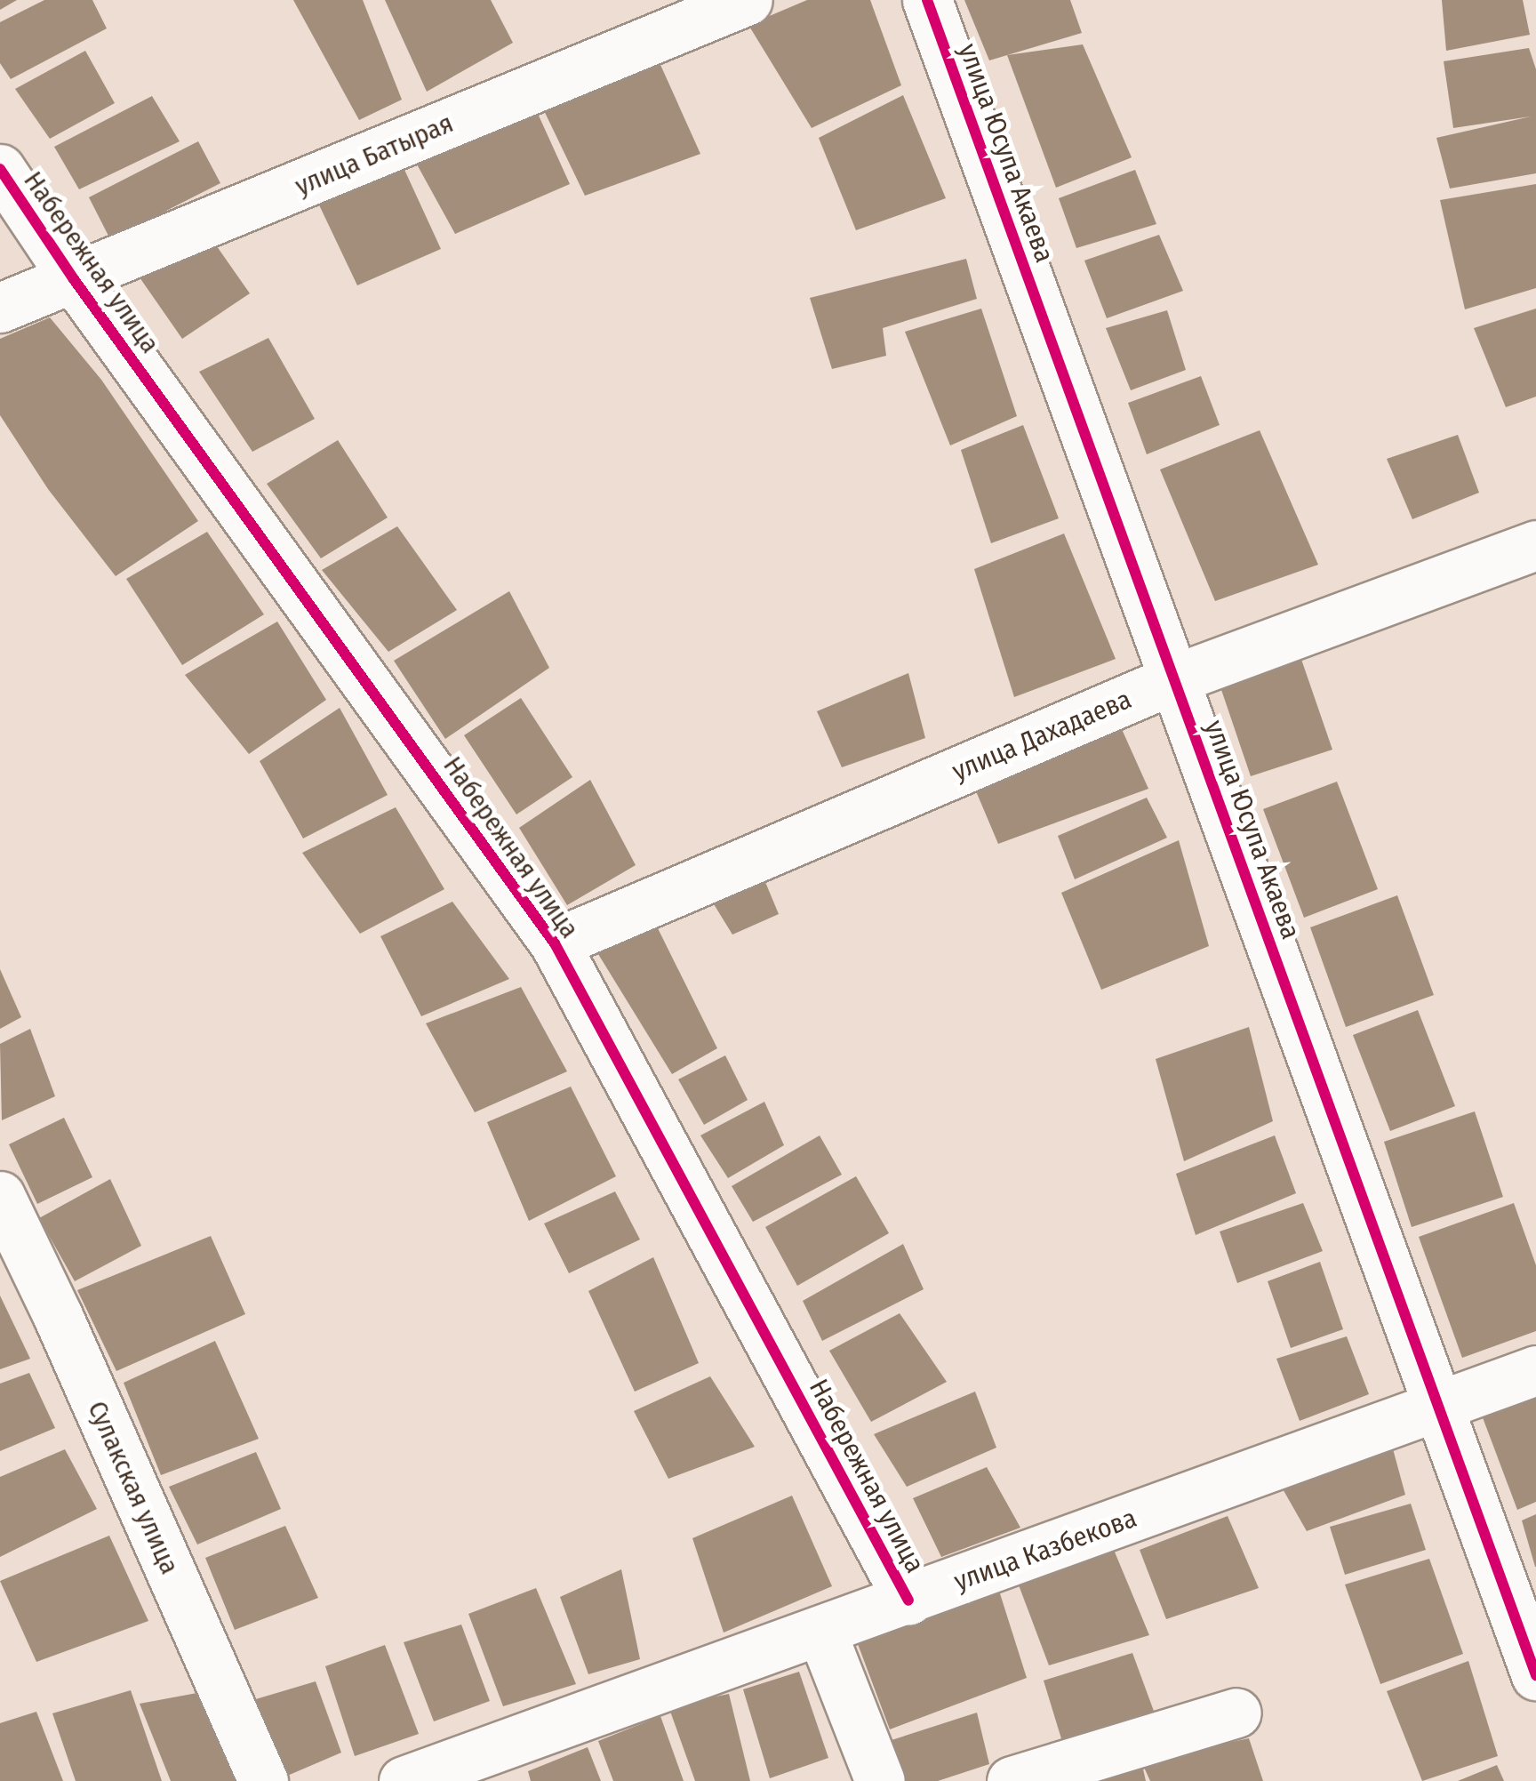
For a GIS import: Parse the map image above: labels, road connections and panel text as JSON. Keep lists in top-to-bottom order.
{
  "streets": {
    "street": [
      "улица Юсупа Акаева",
      "улица Батырая",
      "Набережная улица",
      "улица Дахадаева",
      "Сулакская улица",
      "улица Казбекова"
    ]
  },
  "crossings": [
    ["улица Юсупа Акаева", "улица Дахадаева"],
    ["улица Юсупа Акаева", "улица Казбекова"],
    ["улица Батырая", "Набережная улица"],
    ["Набережная улица", "улица Дахадаева"],
    ["Набережная улица", "улица Казбекова"]
  ]
}
